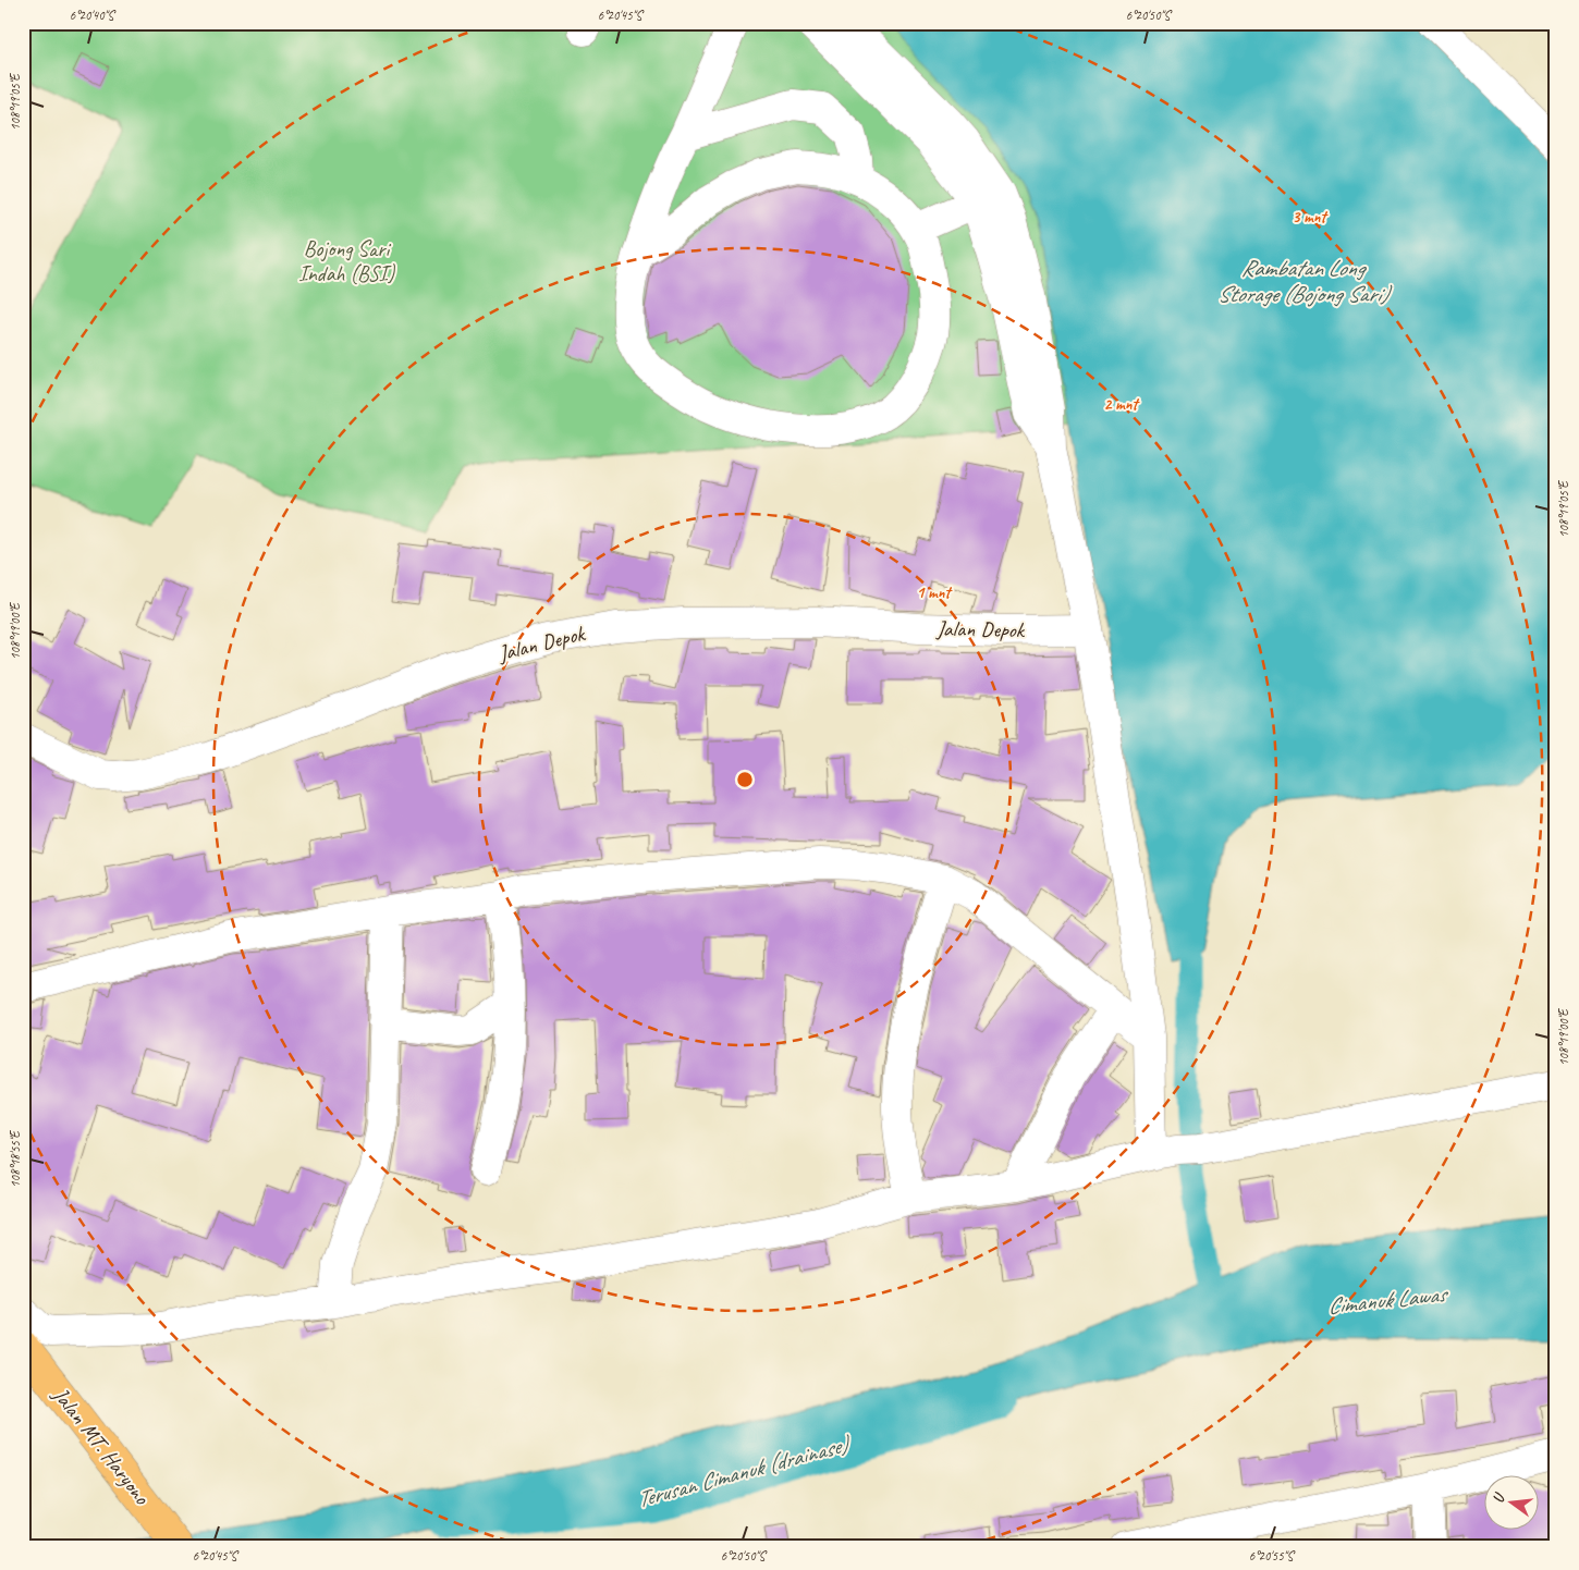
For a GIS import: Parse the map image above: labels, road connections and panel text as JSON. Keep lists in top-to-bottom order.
{
  "streets": {
    "main road": ["Jalan MT. Haryono"],
    "street": ["Jalan Depok"]
  },
  "water": ["Rambatan Long Storage (Bojong Sari)", "Cimanuk Lawas", "Terusan Cimanuk (drainase)"],
  "parks": ["Bojong Sari Indah (BSI)"],
  "north": "left",
  "coordinates": [
    "6°20'40\"S",
    "6°20'45\"S",
    "6°20'50\"S",
    "108°19'05\"E",
    "108°19'00\"E",
    "108°18'55\"E",
    "6°20'55\"S"
  ],
  "rings": ["3 mnt", "2 mnt", "1 mnt"]
}
